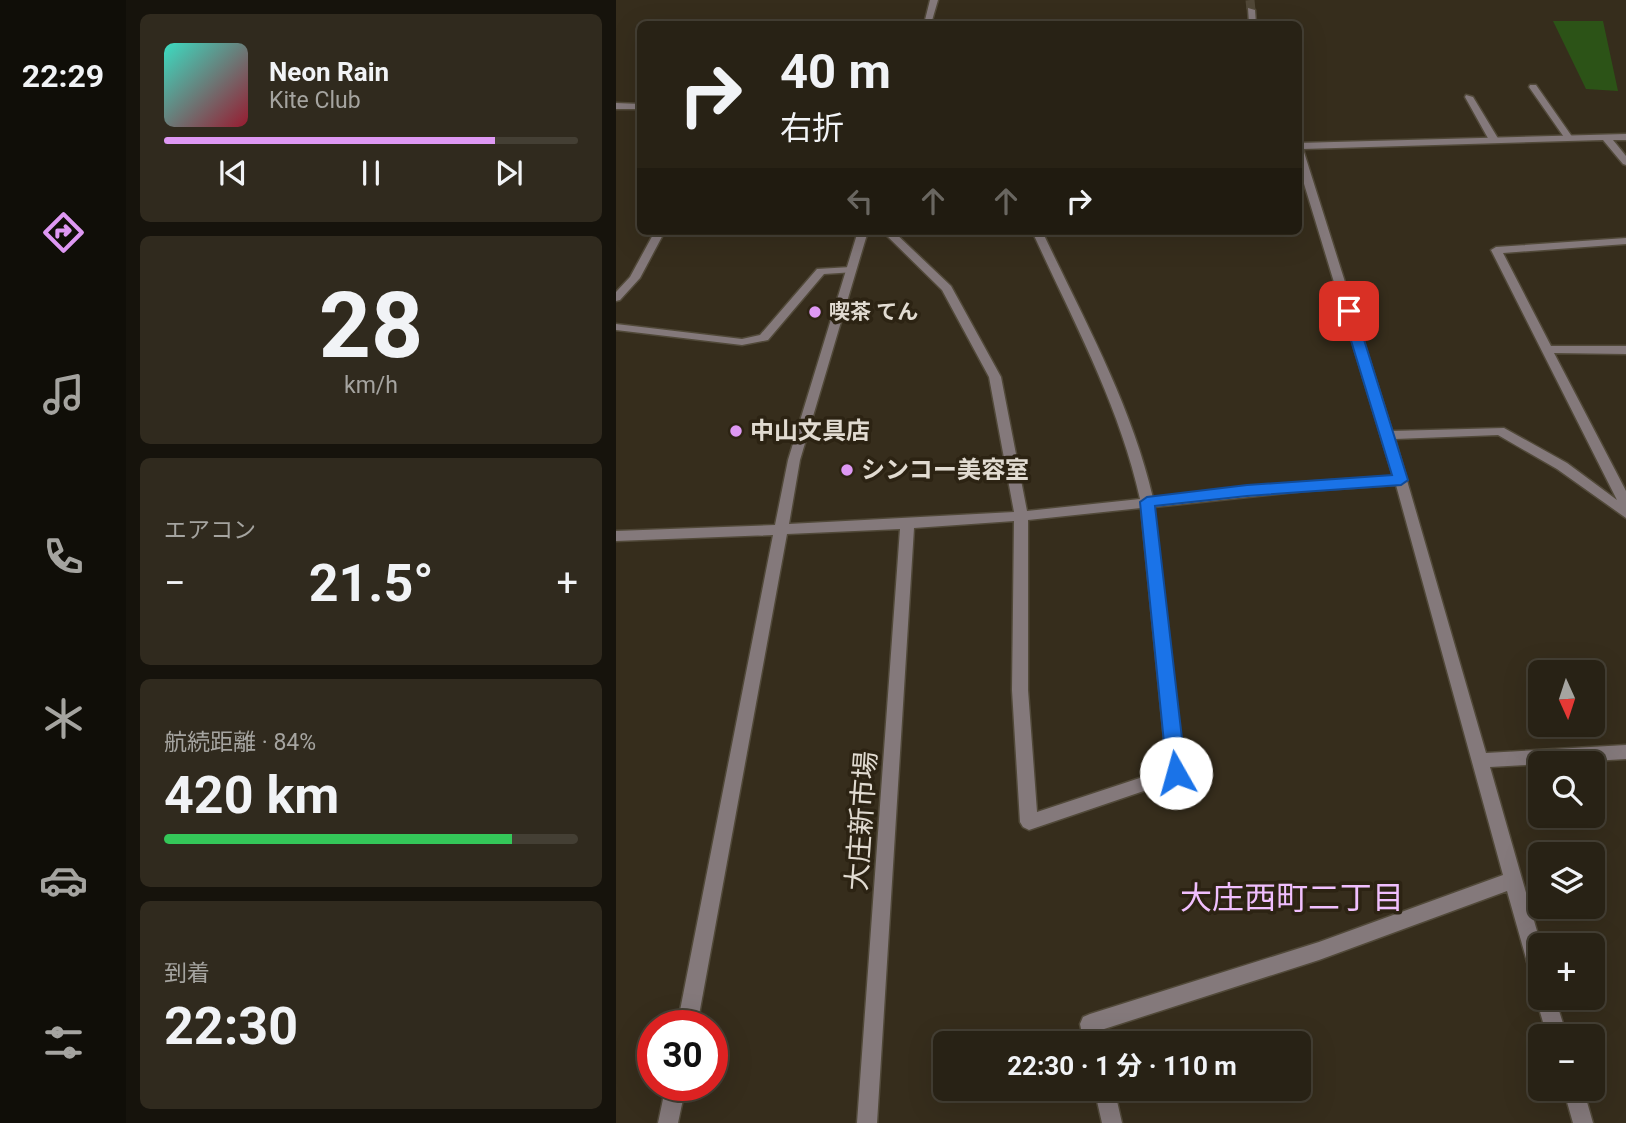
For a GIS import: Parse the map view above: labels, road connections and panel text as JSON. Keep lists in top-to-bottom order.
{
  "streets": {
    "street": ["大庄新市場"]
  },
  "districts": ["大庄西町二丁目"],
  "places": ["喫茶 てん", "中山文具店", "シンコー美容室"],
  "north": "bottom",
  "page": {
    "tabs": "22:29",
    "turn": ["40 m", "右折"],
    "song": ["Neon Rain", "Kite Club"],
    "tile": [
      ["28", "km/h"],
      "エアコン",
      ["航続距離 · 84%", "420 km"],
      ["到着", "22:30"]
    ],
    "heat": ["−", "21.5°", "+"],
    "map_buttons": ["+", "−"],
    "limit": "30",
    "trip": "22:30 · 1 分 · 110 m"
  }
}
